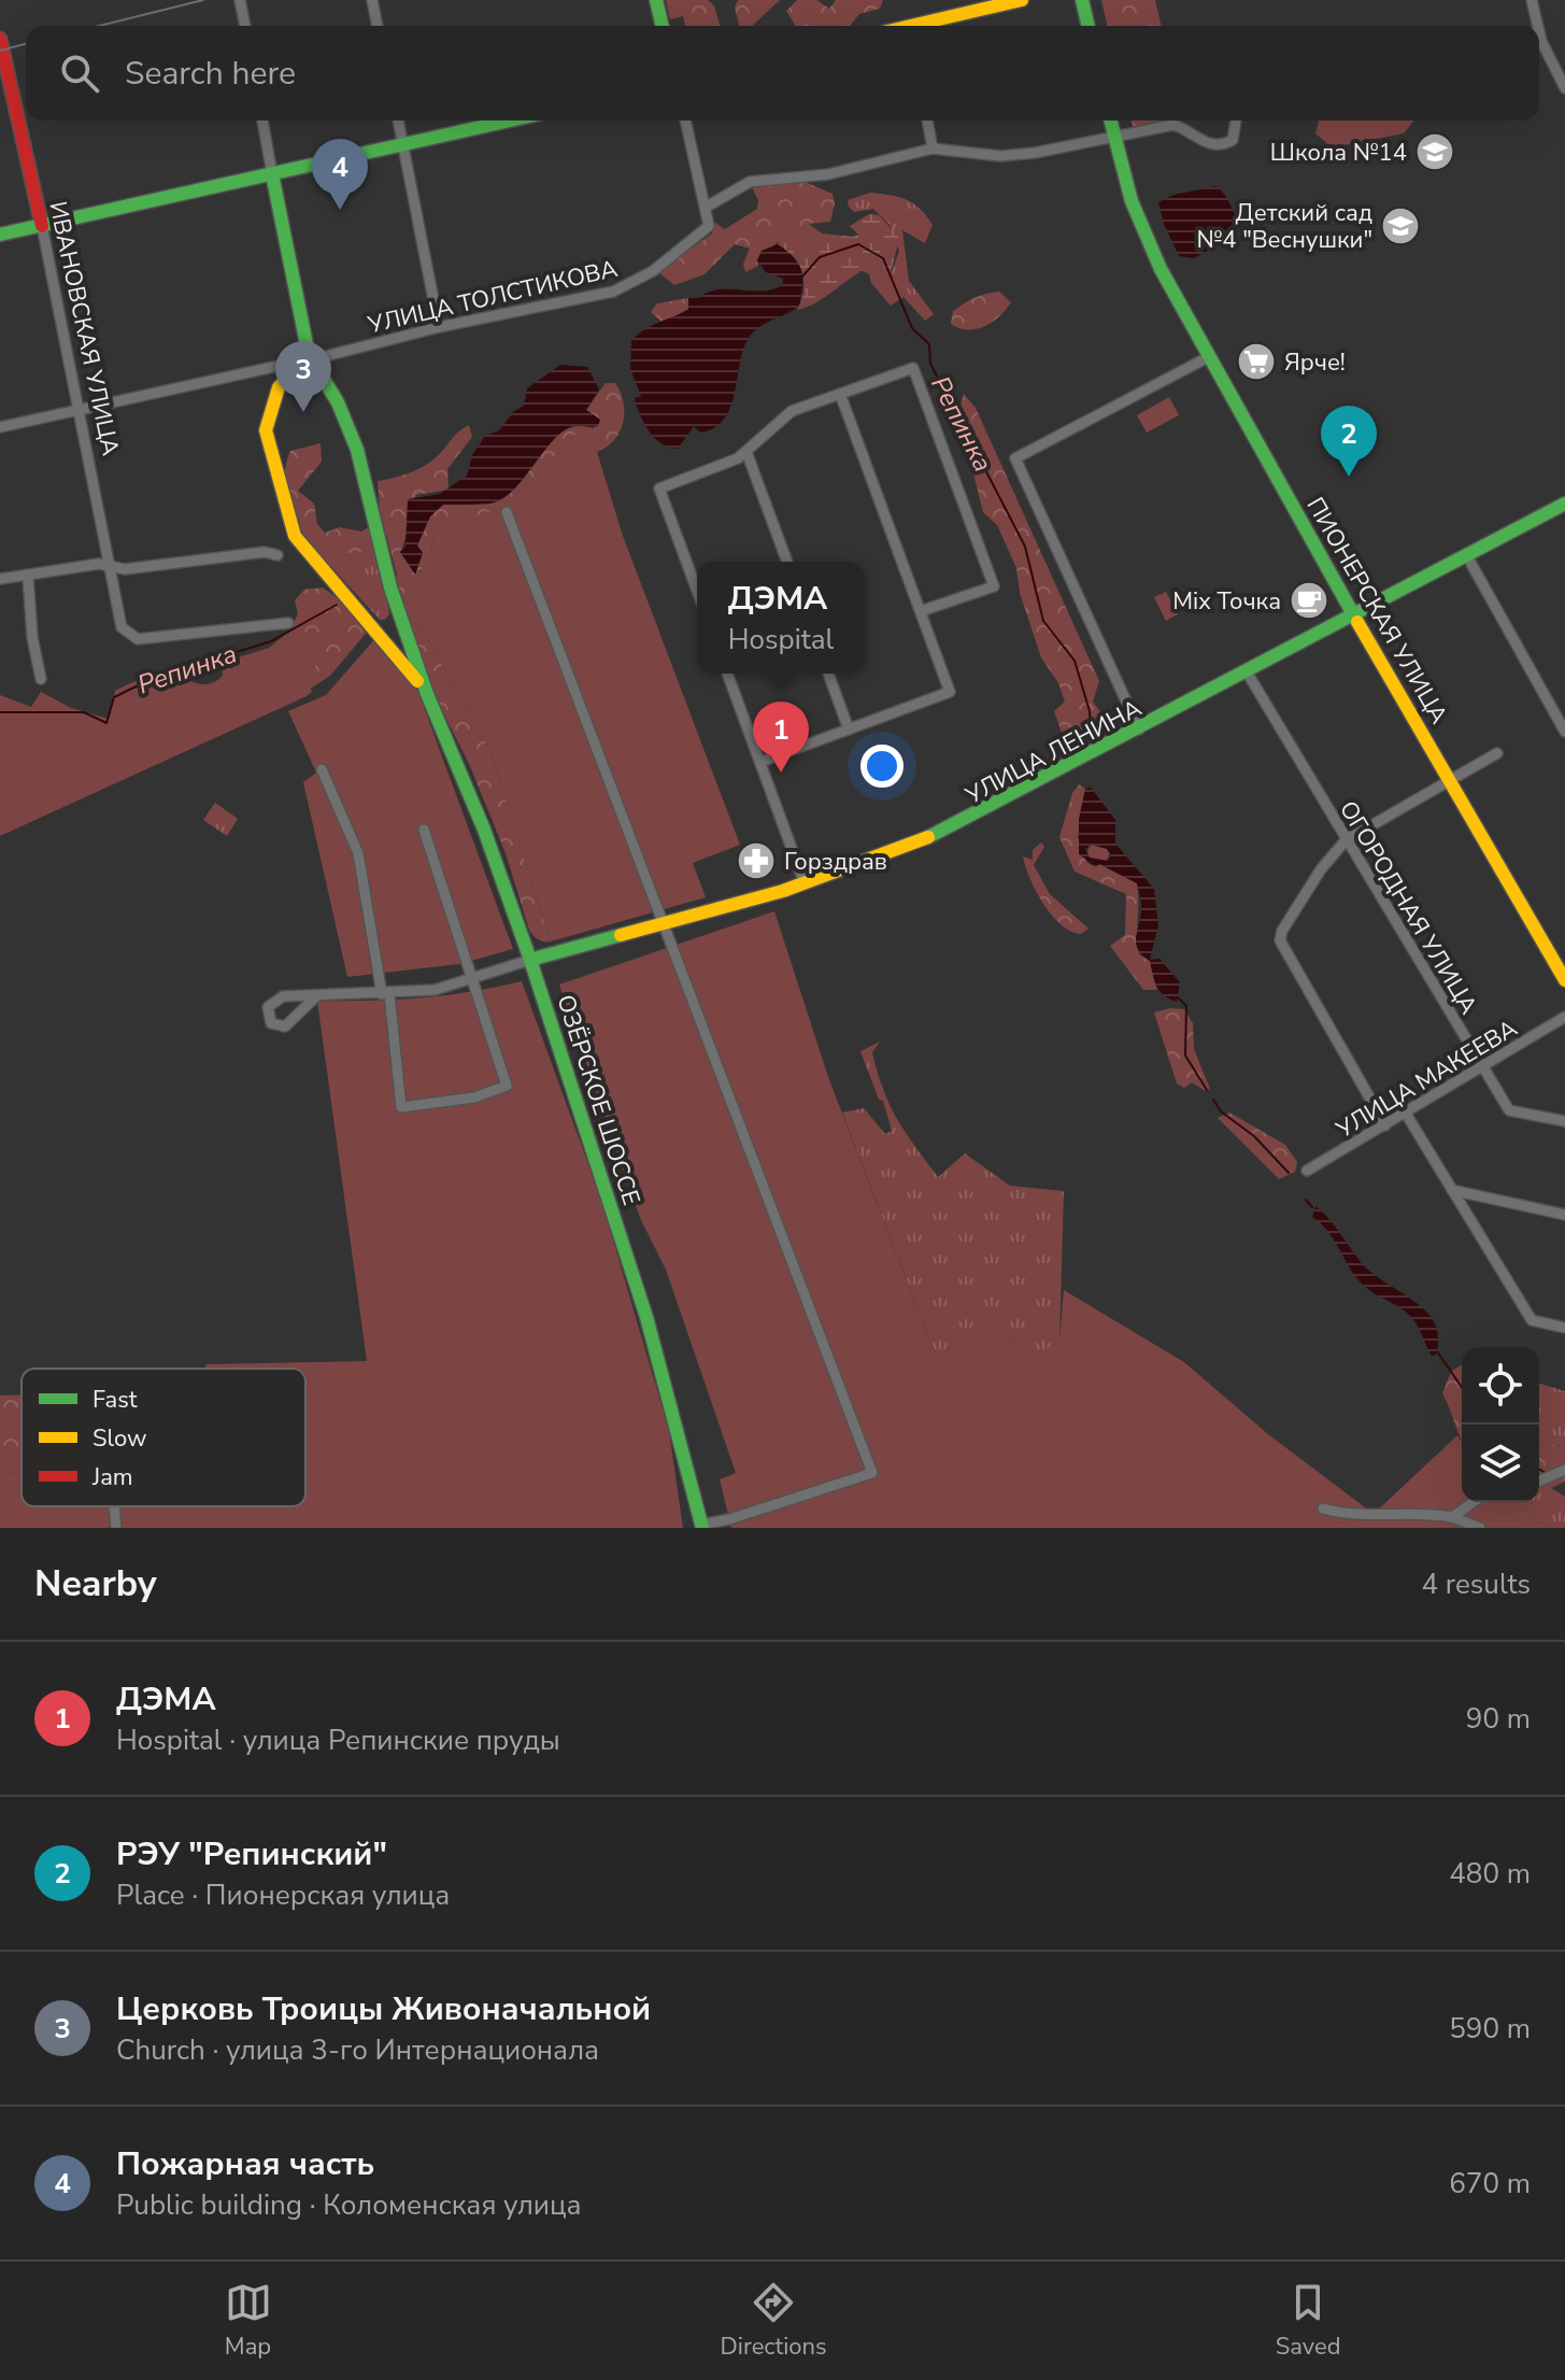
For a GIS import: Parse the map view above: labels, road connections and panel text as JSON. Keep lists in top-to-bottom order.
{
  "streets": {
    "main road": [
      "ИВАНОВСКАЯ УЛИЦА",
      "ПИОНЕРСКАЯ УЛИЦА",
      "УЛИЦА ЛЕНИНА",
      "ОЗЁРСКОЕ ШОССЕ"
    ],
    "street": ["УЛИЦА ТОЛСТИКОВА", "ОГОРОДНАЯ УЛИЦА", "УЛИЦА МАКЕЕВА"]
  },
  "crossings": [
    ["УЛИЦА ТОЛСТИКОВА", "ИВАНОВСКАЯ УЛИЦА"],
    ["ПИОНЕРСКАЯ УЛИЦА", "УЛИЦА ЛЕНИНА"],
    ["УЛИЦА ЛЕНИНА", "ОГОРОДНАЯ УЛИЦА"],
    ["УЛИЦА ЛЕНИНА", "ОЗЁРСКОЕ ШОССЕ"],
    ["ОГОРОДНАЯ УЛИЦА", "УЛИЦА МАКЕЕВА"]
  ],
  "water": ["Репинка"],
  "places": {
    "school or university": ["Школа №14", "Детский сад №4 \"Веснушки\""],
    "supermarket": ["Ярче!"],
    "cafe": ["Mix Точка"],
    "pharmacy": ["Горздрав"]
  },
  "legend": ["Fast", "Slow", "Jam"],
  "page": {
    "search": "Search here",
    "pins": [
      "4",
      "3",
      "2",
      "1"
    ],
    "popup": ["ДЭМА", "Hospital"],
    "heading": ["Nearby", "4 results"],
    "list": [
      {
        "mark": "1",
        "name": "ДЭМА",
        "note": "Hospital · улица Репинские пруды",
        "value": "90 m"
      },
      {
        "mark": "2",
        "name": "РЭУ \"Репинский\"",
        "note": "Place · Пионерская улица",
        "value": "480 m"
      },
      {
        "mark": "3",
        "name": "Церковь Троицы Живоначальной",
        "note": "Church · улица 3-го Интернационала",
        "value": "590 m"
      },
      {
        "mark": "4",
        "name": "Пожарная часть",
        "note": "Public building · Коломенская улица",
        "value": "670 m"
      }
    ],
    "nav": ["Map", "Directions", "Saved"]
  }
}
